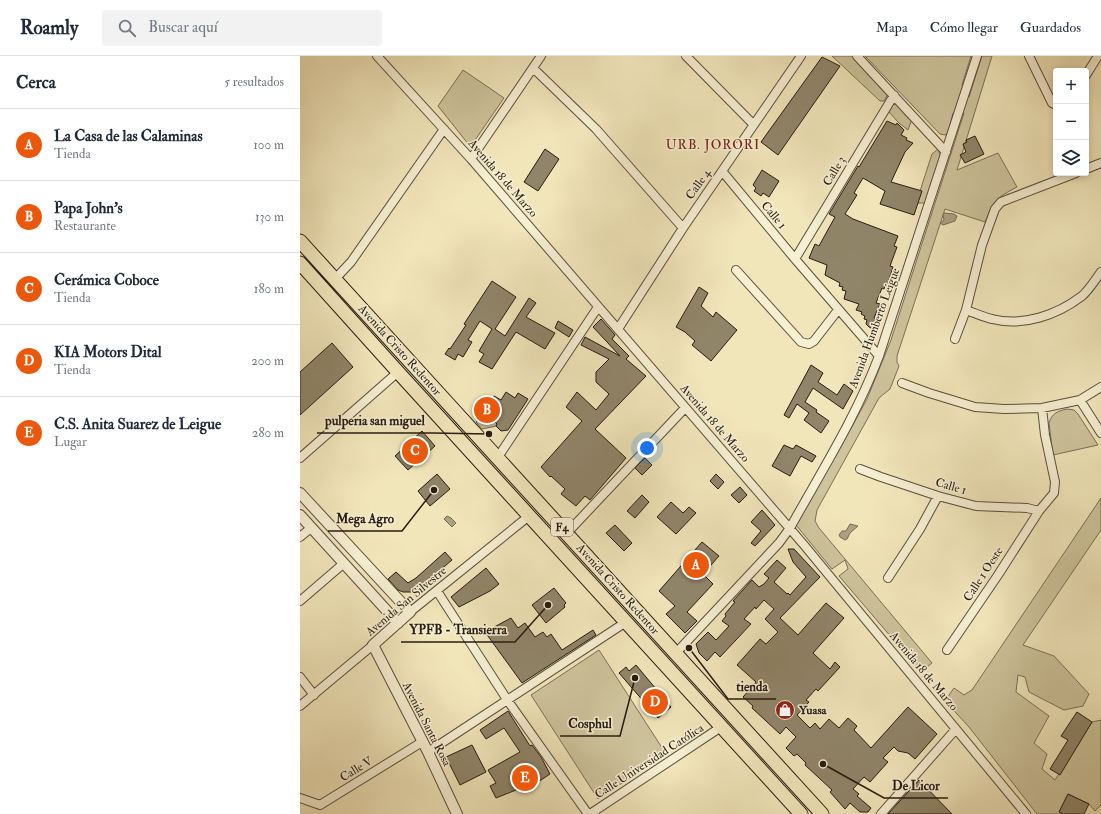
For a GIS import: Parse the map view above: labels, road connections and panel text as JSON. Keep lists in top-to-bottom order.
{
  "streets": {
    "highway": ["Avenida Cristo Redentor", "F4"],
    "street": [
      "Calle 3",
      "Avenida 18 de Marzo",
      "Calle 4",
      "Calle 1",
      "Avenida Humberto Leigue",
      "Calle 1 Oeste",
      "Avenida San Silvestre",
      "Avenida Santa Rosa",
      "Calle Universidad Católica",
      "Calle V"
    ]
  },
  "crossings": [
    ["Calle 3", "Calle 1"],
    ["Avenida 18 de Marzo", "Calle 4"],
    ["Avenida 18 de Marzo", "Avenida Humberto Leigue"],
    ["Calle 4", "Calle 1"],
    ["Calle 1", "Avenida Humberto Leigue"],
    ["Calle 1", "Calle 1 Oeste"],
    ["Avenida Humberto Leigue", "Avenida Cristo Redentor"],
    ["Avenida Cristo Redentor", "Avenida San Silvestre"],
    ["Avenida Cristo Redentor", "Calle Universidad Católica"],
    ["Avenida San Silvestre", "Avenida Santa Rosa"],
    ["Avenida Santa Rosa", "Calle V"]
  ],
  "districts": ["URB. JORORI"],
  "places": {
    "other": [
      "pulperia san miguel",
      "Mega Agro",
      "YPFB - Transierra",
      "tienda",
      "Cosphul",
      "De Licor"
    ],
    "shop": ["Yuasa"]
  },
  "page": {
    "header": "Roamly",
    "search": "Buscar aquí",
    "nav": ["Mapa", "Cómo llegar", "Guardados"],
    "heading": ["Cerca", "5 resultados"],
    "map_buttons": ["+", "−"],
    "list": [
      {
        "mark": "A",
        "name": "La Casa de las Calaminas",
        "note": "Tienda",
        "value": "100 m"
      },
      {
        "mark": "B",
        "name": "Papa John's",
        "note": "Restaurante",
        "value": "130 m"
      },
      {
        "mark": "C",
        "name": "Cerámica Coboce",
        "note": "Tienda",
        "value": "180 m"
      },
      {
        "mark": "D",
        "name": "KIA Motors Dital",
        "note": "Tienda",
        "value": "200 m"
      },
      {
        "mark": "E",
        "name": "C.S. Anita Suarez de Leigue",
        "note": "Lugar",
        "value": "280 m"
      }
    ],
    "pins": [
      "B",
      "C",
      "A",
      "D",
      "E"
    ]
  }
}
